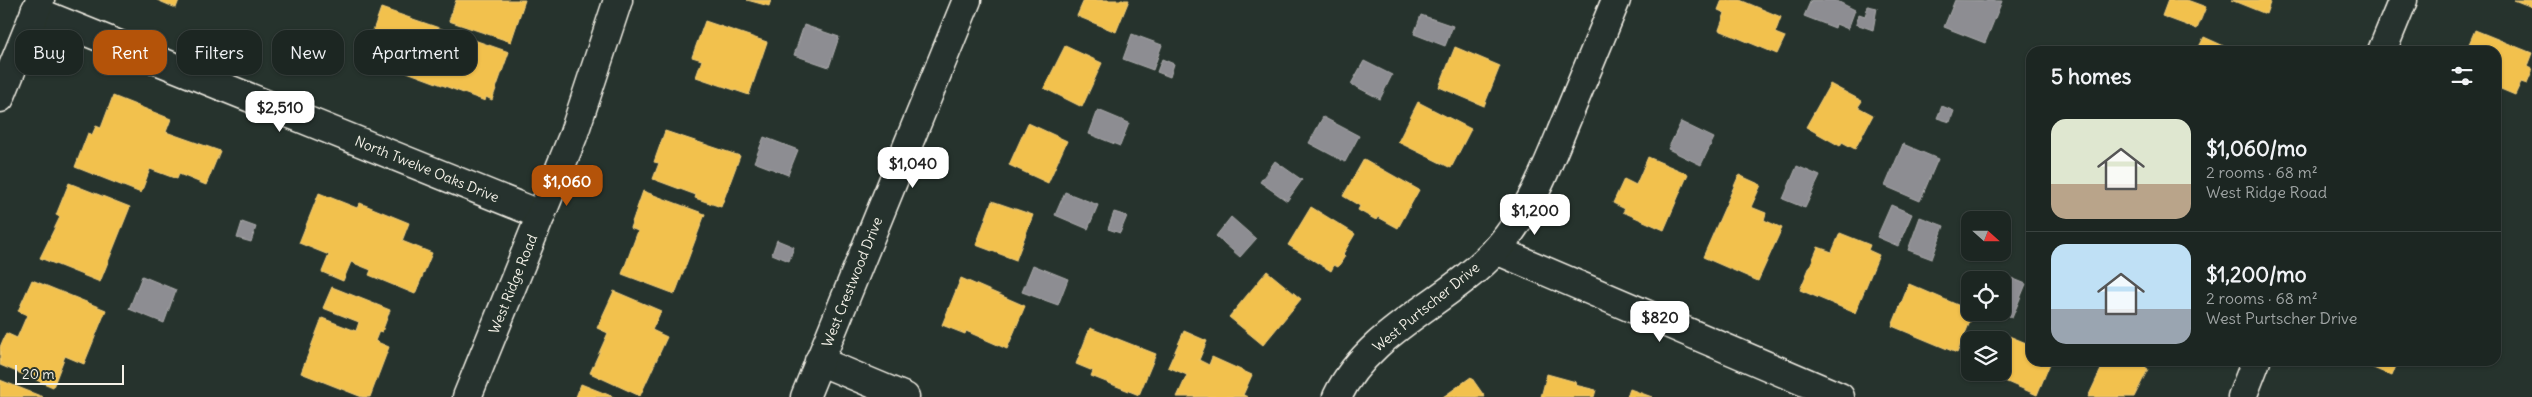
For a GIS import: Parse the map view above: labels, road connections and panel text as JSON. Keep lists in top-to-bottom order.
{
  "streets": {
    "street": [
      "North Twelve Oaks Drive",
      "West Crestwood Drive",
      "West Ridge Road",
      "West Purtscher Drive"
    ]
  },
  "crossings": [
    ["North Twelve Oaks Drive", "West Ridge Road"]
  ],
  "scale_bar": "20 m",
  "north": "right",
  "page": {
    "chip": [
      "Buy",
      "Rent",
      "Filters",
      "New",
      "Apartment"
    ],
    "heading": "5 homes",
    "price": [
      "$2,510",
      "$1,040",
      "$1,060",
      "$1,200",
      "$820"
    ],
    "list": [
      {
        "name": "$1,060/mo",
        "note": "2 rooms · 68 m² · West Ridge Road"
      },
      {
        "name": "$1,200/mo",
        "note": "2 rooms · 68 m² · West Purtscher Drive"
      }
    ],
    "scale": "20 m"
  }
}
